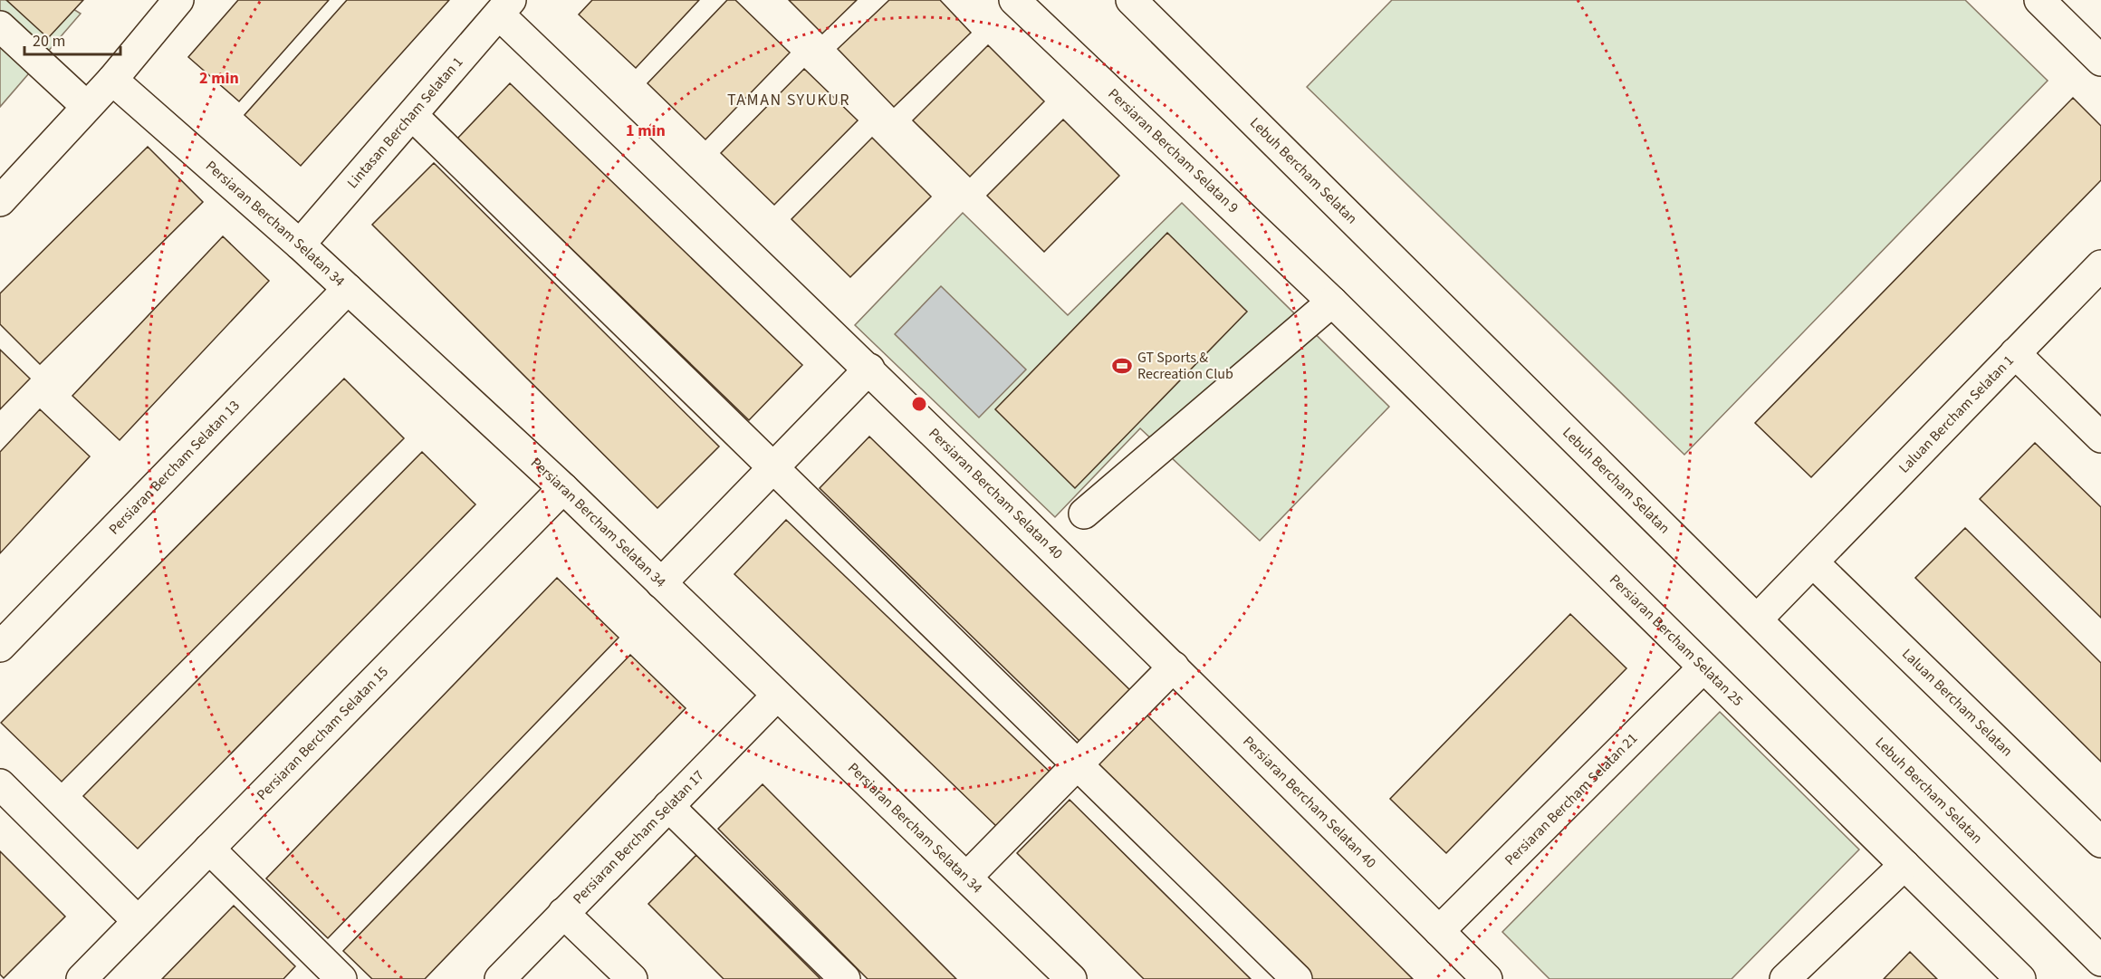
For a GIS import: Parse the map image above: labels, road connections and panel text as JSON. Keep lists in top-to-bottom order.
{
  "streets": {
    "street": [
      "Lintasan Bercham Selatan 1",
      "Persiaran Bercham Selatan 9",
      "Lebuh Bercham Selatan",
      "Persiaran Bercham Selatan 34",
      "Laluan Bercham Selatan 1",
      "Persiaran Bercham Selatan 13",
      "Persiaran Bercham Selatan 40",
      "Persiaran Bercham Selatan 25",
      "Laluan Bercham Selatan",
      "Persiaran Bercham Selatan 15",
      "Persiaran Bercham Selatan 21",
      "Persiaran Bercham Selatan 17"
    ]
  },
  "crossings": [
    ["Lintasan Bercham Selatan 1", "Persiaran Bercham Selatan 34"],
    ["Lintasan Bercham Selatan 1", "Persiaran Bercham Selatan 40"],
    ["Persiaran Bercham Selatan 9", "Persiaran Bercham Selatan 25"],
    ["Lebuh Bercham Selatan", "Laluan Bercham Selatan 1"],
    ["Persiaran Bercham Selatan 34", "Persiaran Bercham Selatan 13"],
    ["Persiaran Bercham Selatan 34", "Persiaran Bercham Selatan 15"],
    ["Persiaran Bercham Selatan 34", "Persiaran Bercham Selatan 17"],
    ["Laluan Bercham Selatan 1", "Laluan Bercham Selatan"],
    ["Persiaran Bercham Selatan 40", "Persiaran Bercham Selatan 21"],
    ["Persiaran Bercham Selatan 25", "Persiaran Bercham Selatan 21"]
  ],
  "districts": ["TAMAN SYUKUR"],
  "places": {
    "sports": ["GT Sports & Recreation Club"]
  },
  "scale_bar": "20 m",
  "rings": ["2 min", "1 min"]
}
